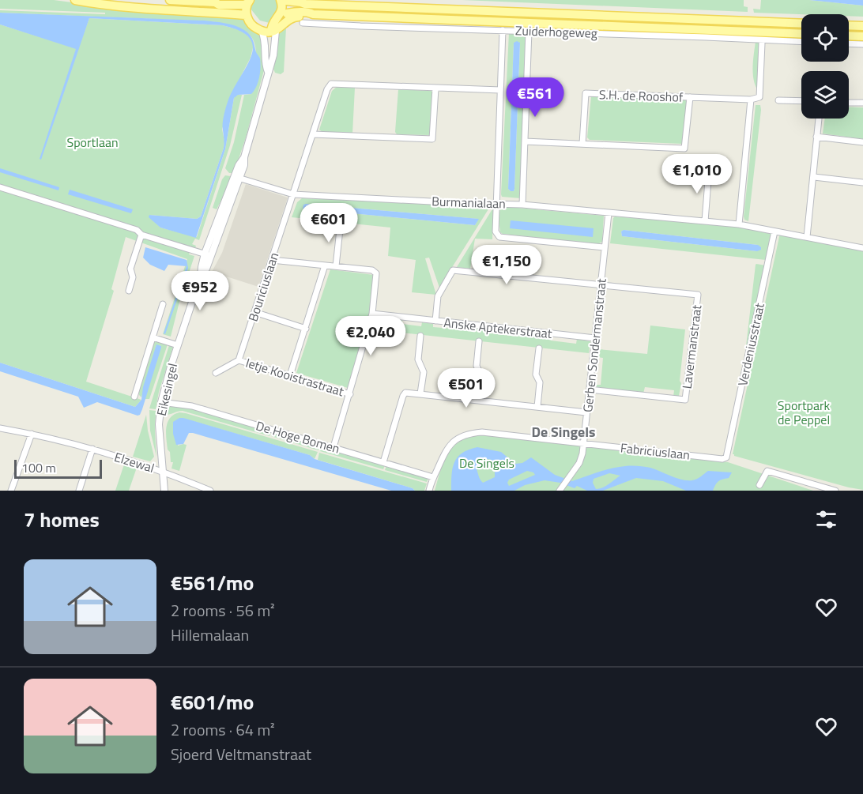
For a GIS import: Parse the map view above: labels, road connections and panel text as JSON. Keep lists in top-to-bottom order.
{
  "streets": {
    "main road": ["Zuiderhogeweg"],
    "street": [
      "S.H. de Rooshof",
      "Burmanialaan",
      "Bouriciuslaan",
      "Anske Aptekerstraat",
      "Verdeniusstraat",
      "Gerben Sondermanstraat",
      "Lavermanstraat",
      "Ietje Kooistrastraat",
      "Eikesingel",
      "De Hoge Bomen",
      "Fabriciuslaan",
      "Elzewal"
    ]
  },
  "crossings": [
    ["Burmanialaan", "Bouriciuslaan"],
    ["Burmanialaan", "Verdeniusstraat"],
    ["Burmanialaan", "Gerben Sondermanstraat"],
    ["Burmanialaan", "Eikesingel"],
    ["Bouriciuslaan", "Ietje Kooistrastraat"],
    ["Anske Aptekerstraat", "Gerben Sondermanstraat"],
    ["Verdeniusstraat", "Fabriciuslaan"],
    ["Gerben Sondermanstraat", "Lavermanstraat"],
    ["Gerben Sondermanstraat", "Fabriciuslaan"],
    ["Eikesingel", "De Hoge Bomen"],
    ["Eikesingel", "Elzewal"],
    ["De Hoge Bomen", "Fabriciuslaan"]
  ],
  "districts": ["De Singels"],
  "parks": ["Sportlaan", "Sportpark de Peppel", "De Singels"],
  "scale_bar": "100 m",
  "page": {
    "price": [
      "€561",
      "€1,010",
      "€601",
      "€1,150",
      "€952",
      "€2,040",
      "€501"
    ],
    "scale": "100 m",
    "heading": "7 homes",
    "list": [
      {
        "name": "€561/mo",
        "note": "2 rooms · 56 m² · Hillemalaan"
      },
      {
        "name": "€601/mo",
        "note": "2 rooms · 64 m² · Sjoerd Veltmanstraat"
      }
    ]
  }
}
